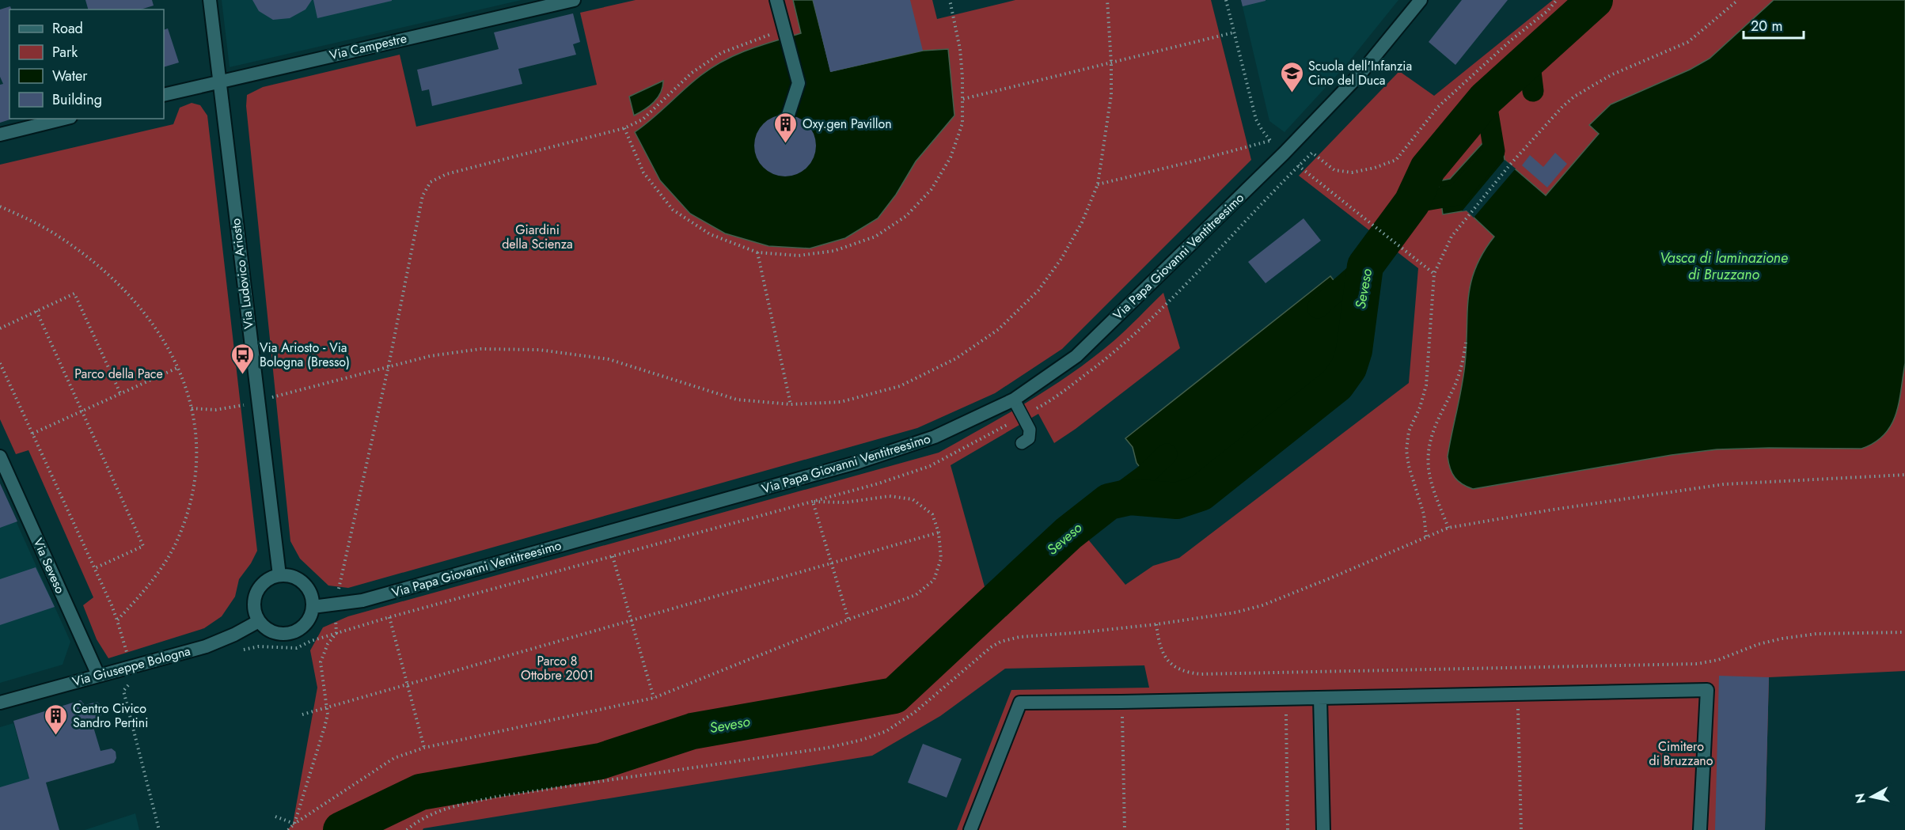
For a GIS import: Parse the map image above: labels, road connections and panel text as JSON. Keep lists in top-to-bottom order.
{
  "streets": {
    "street": [
      "Via Campestre",
      "Via Papa Giovanni Ventitreesimo",
      "Via Ludovico Ariosto",
      "Via Seveso",
      "Via Giuseppe Bologna"
    ]
  },
  "crossings": [
    ["Via Campestre", "Via Ludovico Ariosto"],
    ["Via Papa Giovanni Ventitreesimo", "Via Ludovico Ariosto"],
    ["Via Papa Giovanni Ventitreesimo", "Via Giuseppe Bologna"],
    ["Via Ludovico Ariosto", "Via Giuseppe Bologna"],
    ["Via Seveso", "Via Giuseppe Bologna"]
  ],
  "water": ["Vasca di laminazione di Bruzzano", "Seveso"],
  "parks": [
    "Giardini della Scienza",
    "Parco della Pace",
    "Parco 8 Ottobre 2001",
    "Cimitero di Bruzzano"
  ],
  "places": {
    "school or university": ["Scuola dell'Infanzia Cino del Duca"],
    "building": ["Oxy.gen Pavillon", "Centro Civico Sandro Pertini"],
    "bus stop": ["Via Ariosto - Via Bologna (Bresso)"]
  },
  "legend": [
    "Road",
    "Park",
    "Water",
    "Building"
  ],
  "scale_bar": "20 m",
  "north": "left"
}
